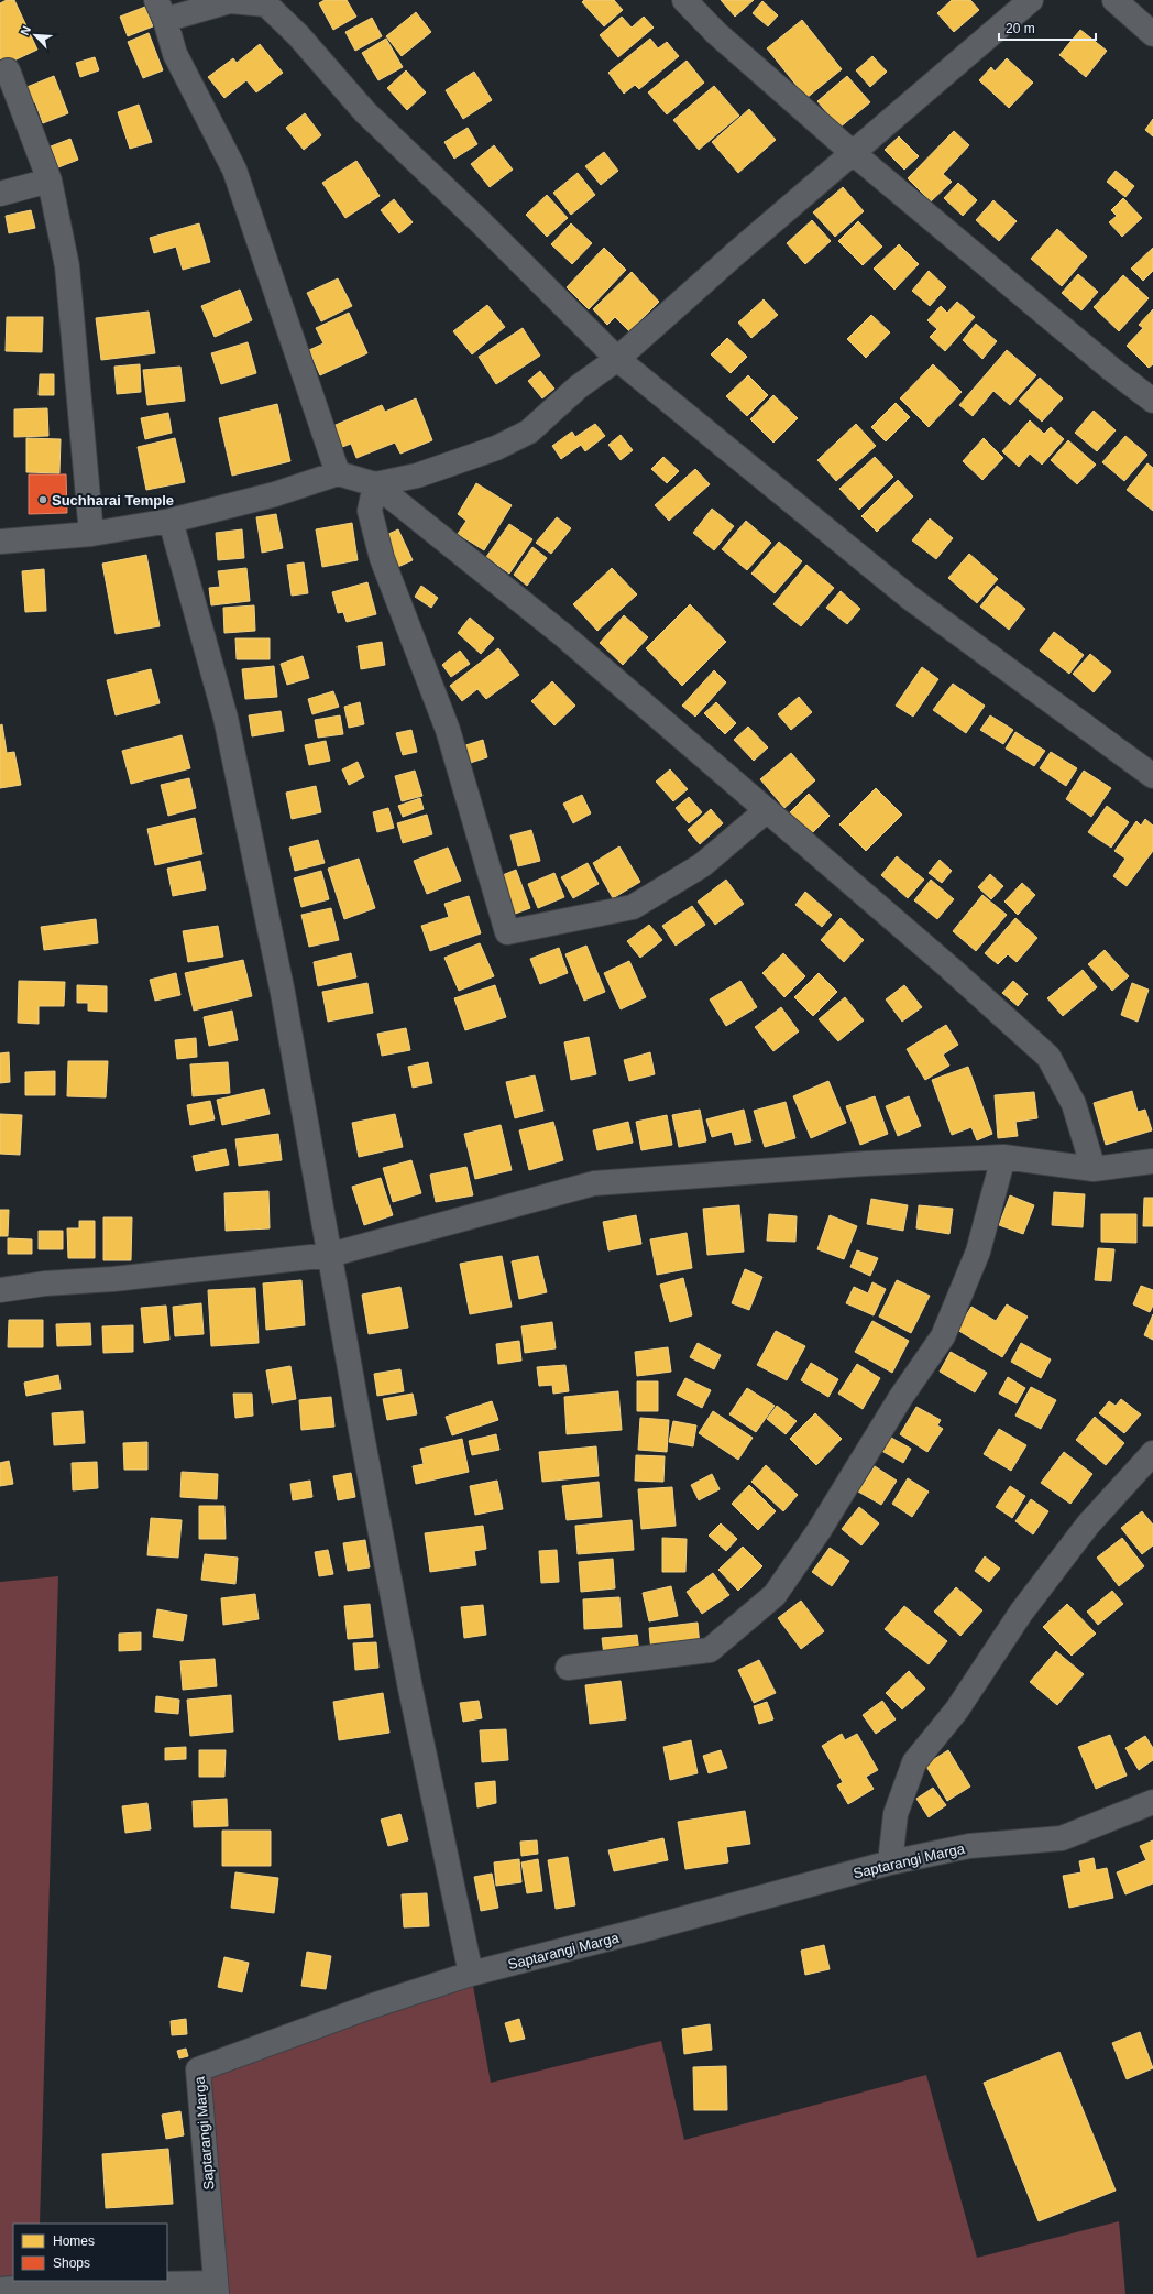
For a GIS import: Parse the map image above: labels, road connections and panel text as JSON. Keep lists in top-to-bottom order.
{
  "streets": {
    "street": ["Saptarangi Marga"]
  },
  "places": ["Suchharai Temple"],
  "legend": ["Homes", "Shops"],
  "scale_bar": "20 m",
  "north": "top left"
}
